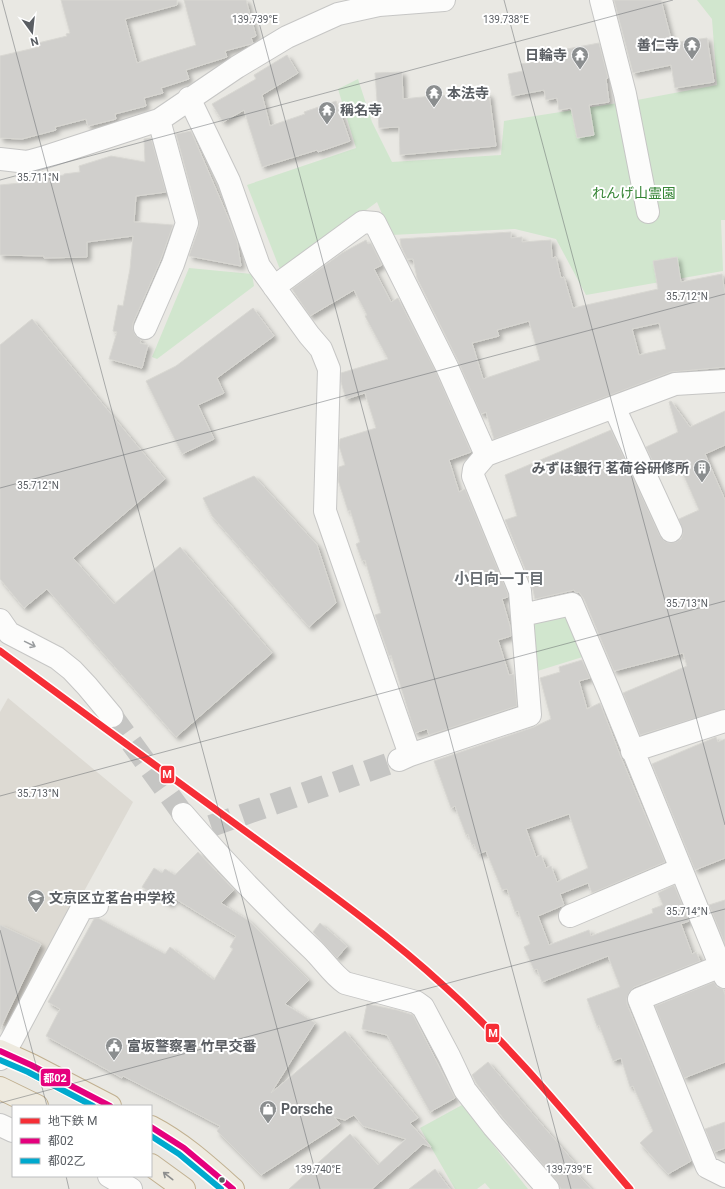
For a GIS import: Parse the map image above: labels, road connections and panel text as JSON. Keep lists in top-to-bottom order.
{
  "districts": ["小日向一丁目"],
  "parks": ["れんげ山霊園"],
  "places": {
    "temple": [
      "善仁寺",
      "日輪寺",
      "本法寺",
      "稱名寺"
    ],
    "building": ["みずほ銀行 茗荷谷研修所"],
    "school or university": ["文京区立茗台中学校"],
    "public building": ["富坂警察署 竹早交番"],
    "shop": ["Porsche"]
  },
  "lines": ["metro line M", "transit line 都02", "transit line 都02乙"],
  "legend": ["地下鉄 M", "都02", "都02乙"],
  "north": "bottom",
  "coordinates": [
    "139.739°E",
    "139.738°E",
    "35.711°N",
    "35.712°N",
    "35.713°N",
    "35.714°N",
    "139.740°E"
  ]
}
